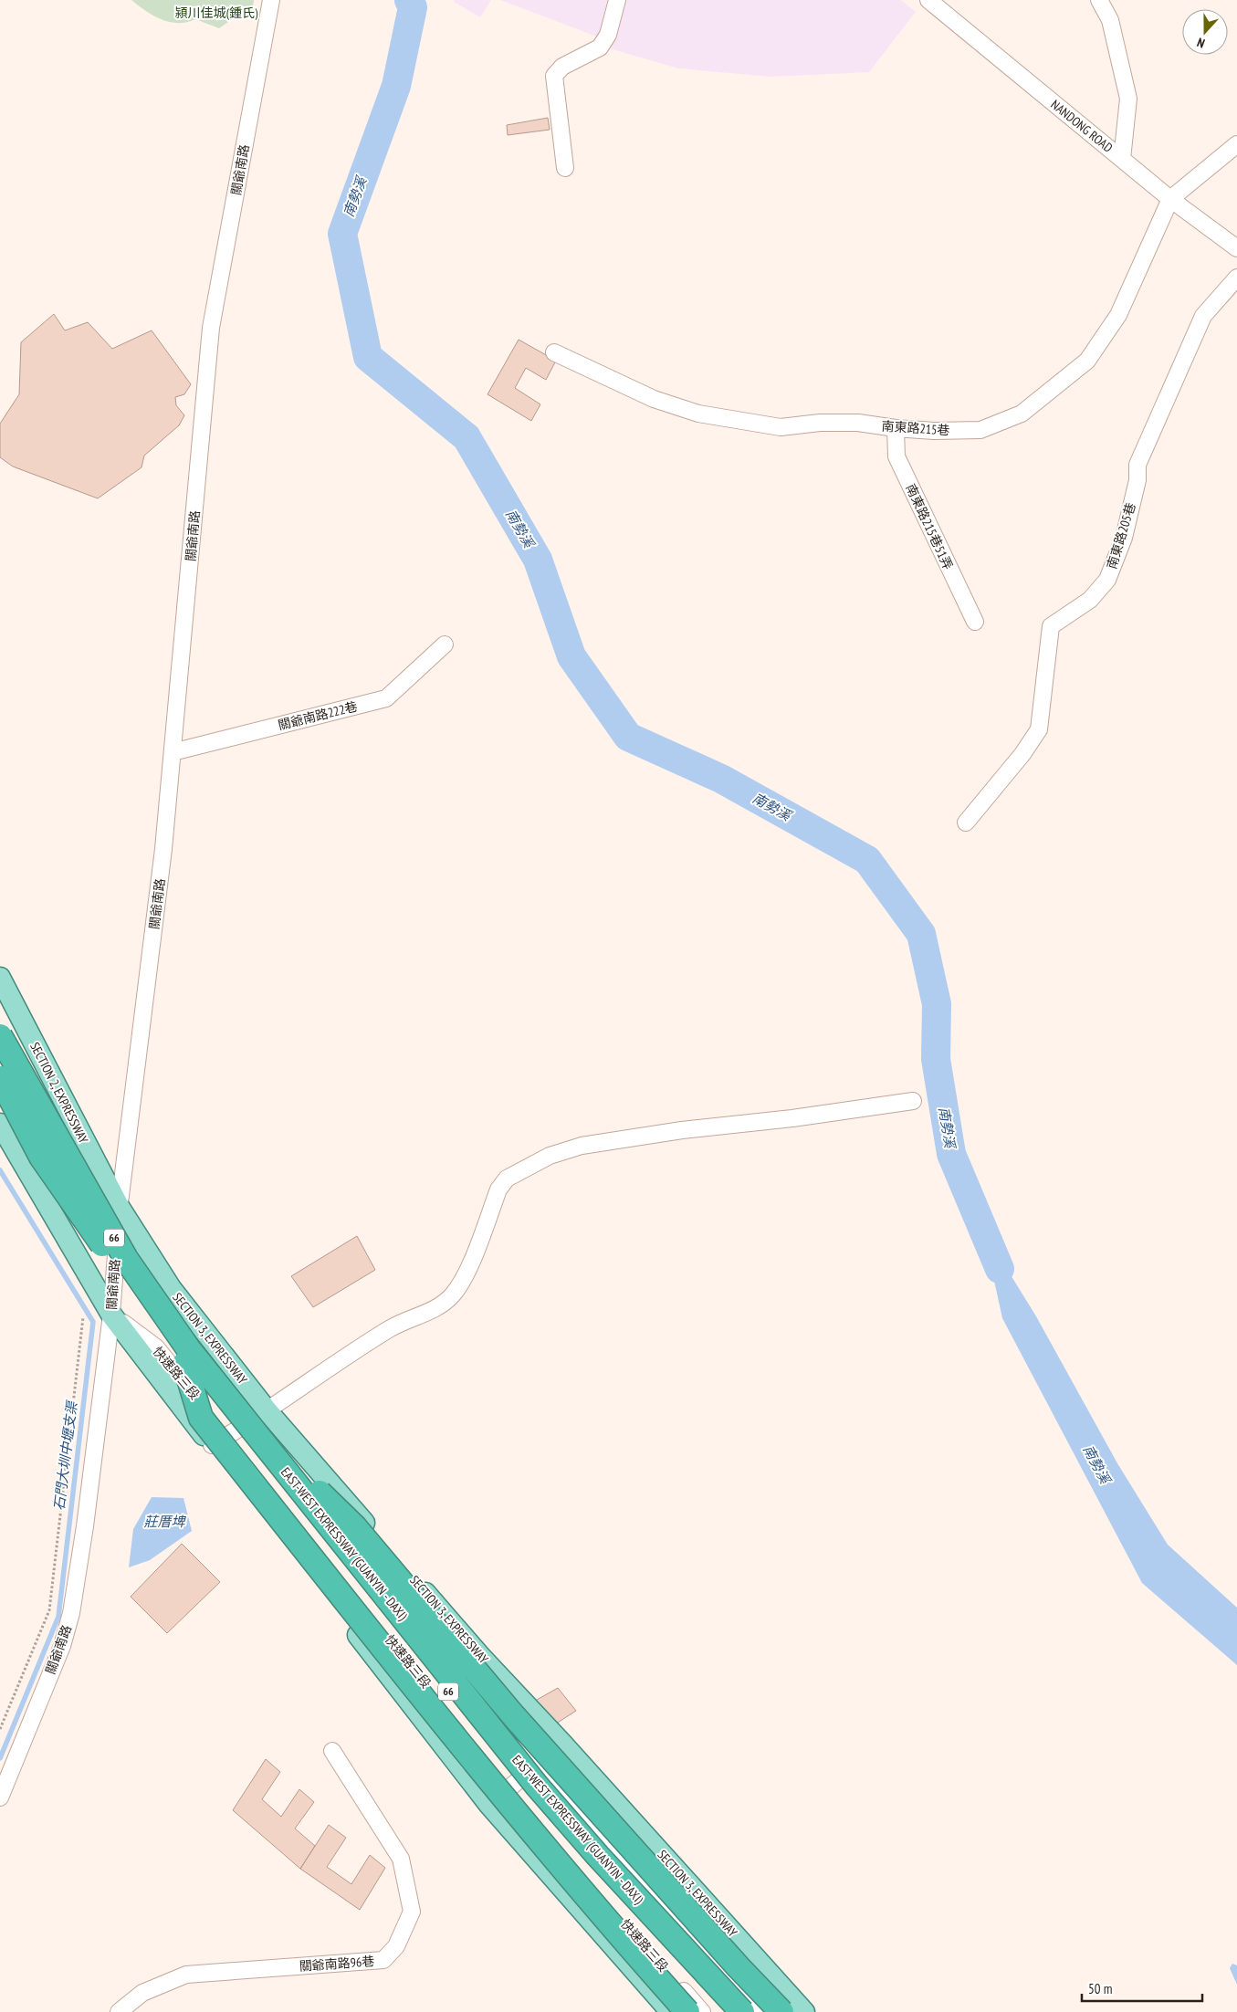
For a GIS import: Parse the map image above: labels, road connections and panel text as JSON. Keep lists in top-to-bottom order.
{
  "streets": {
    "highway": ["66", "EAST-WEST EXPRESSWAY (GUANYIN - DAXI)"],
    "main road": ["SECTION 2, EXPRESSWAY", "SECTION 3, EXPRESSWAY"],
    "street": [
      "NANDONG ROAD",
      "關爺南路",
      "南東路215巷",
      "南東路215巷51弄",
      "南東路205巷",
      "關爺南路222巷",
      "快速路三段",
      "關爺南路96巷"
    ]
  },
  "crossings": [
    ["NANDONG ROAD", "南東路215巷"],
    ["關爺南路", "關爺南路222巷"],
    ["關爺南路", "SECTION 2, EXPRESSWAY"],
    ["關爺南路", "SECTION 3, EXPRESSWAY"],
    ["南東路215巷", "南東路215巷51弄"],
    ["SECTION 2, EXPRESSWAY", "SECTION 3, EXPRESSWAY"],
    ["SECTION 3, EXPRESSWAY", "EAST-WEST EXPRESSWAY (GUANYIN - DAXI)"]
  ],
  "water": ["南勢溪", "石門大圳中壢支渠", "莊厝埤"],
  "parks": ["潁川佳城(鍾氏)"],
  "scale_bar": "50 m",
  "north": "bottom"
}
